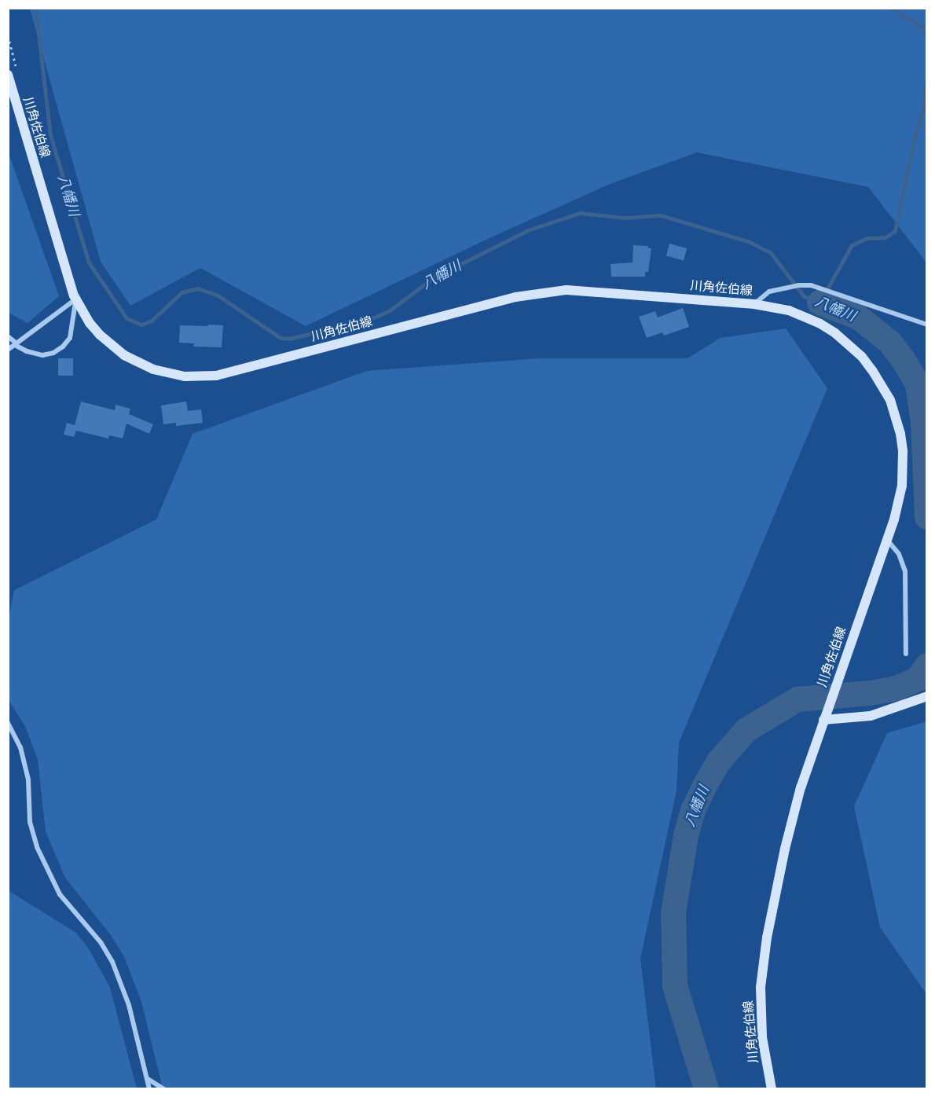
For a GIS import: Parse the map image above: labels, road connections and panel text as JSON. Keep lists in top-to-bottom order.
{
  "streets": {
    "main road": ["川角佐伯線"]
  },
  "water": ["八幡川"]
}
